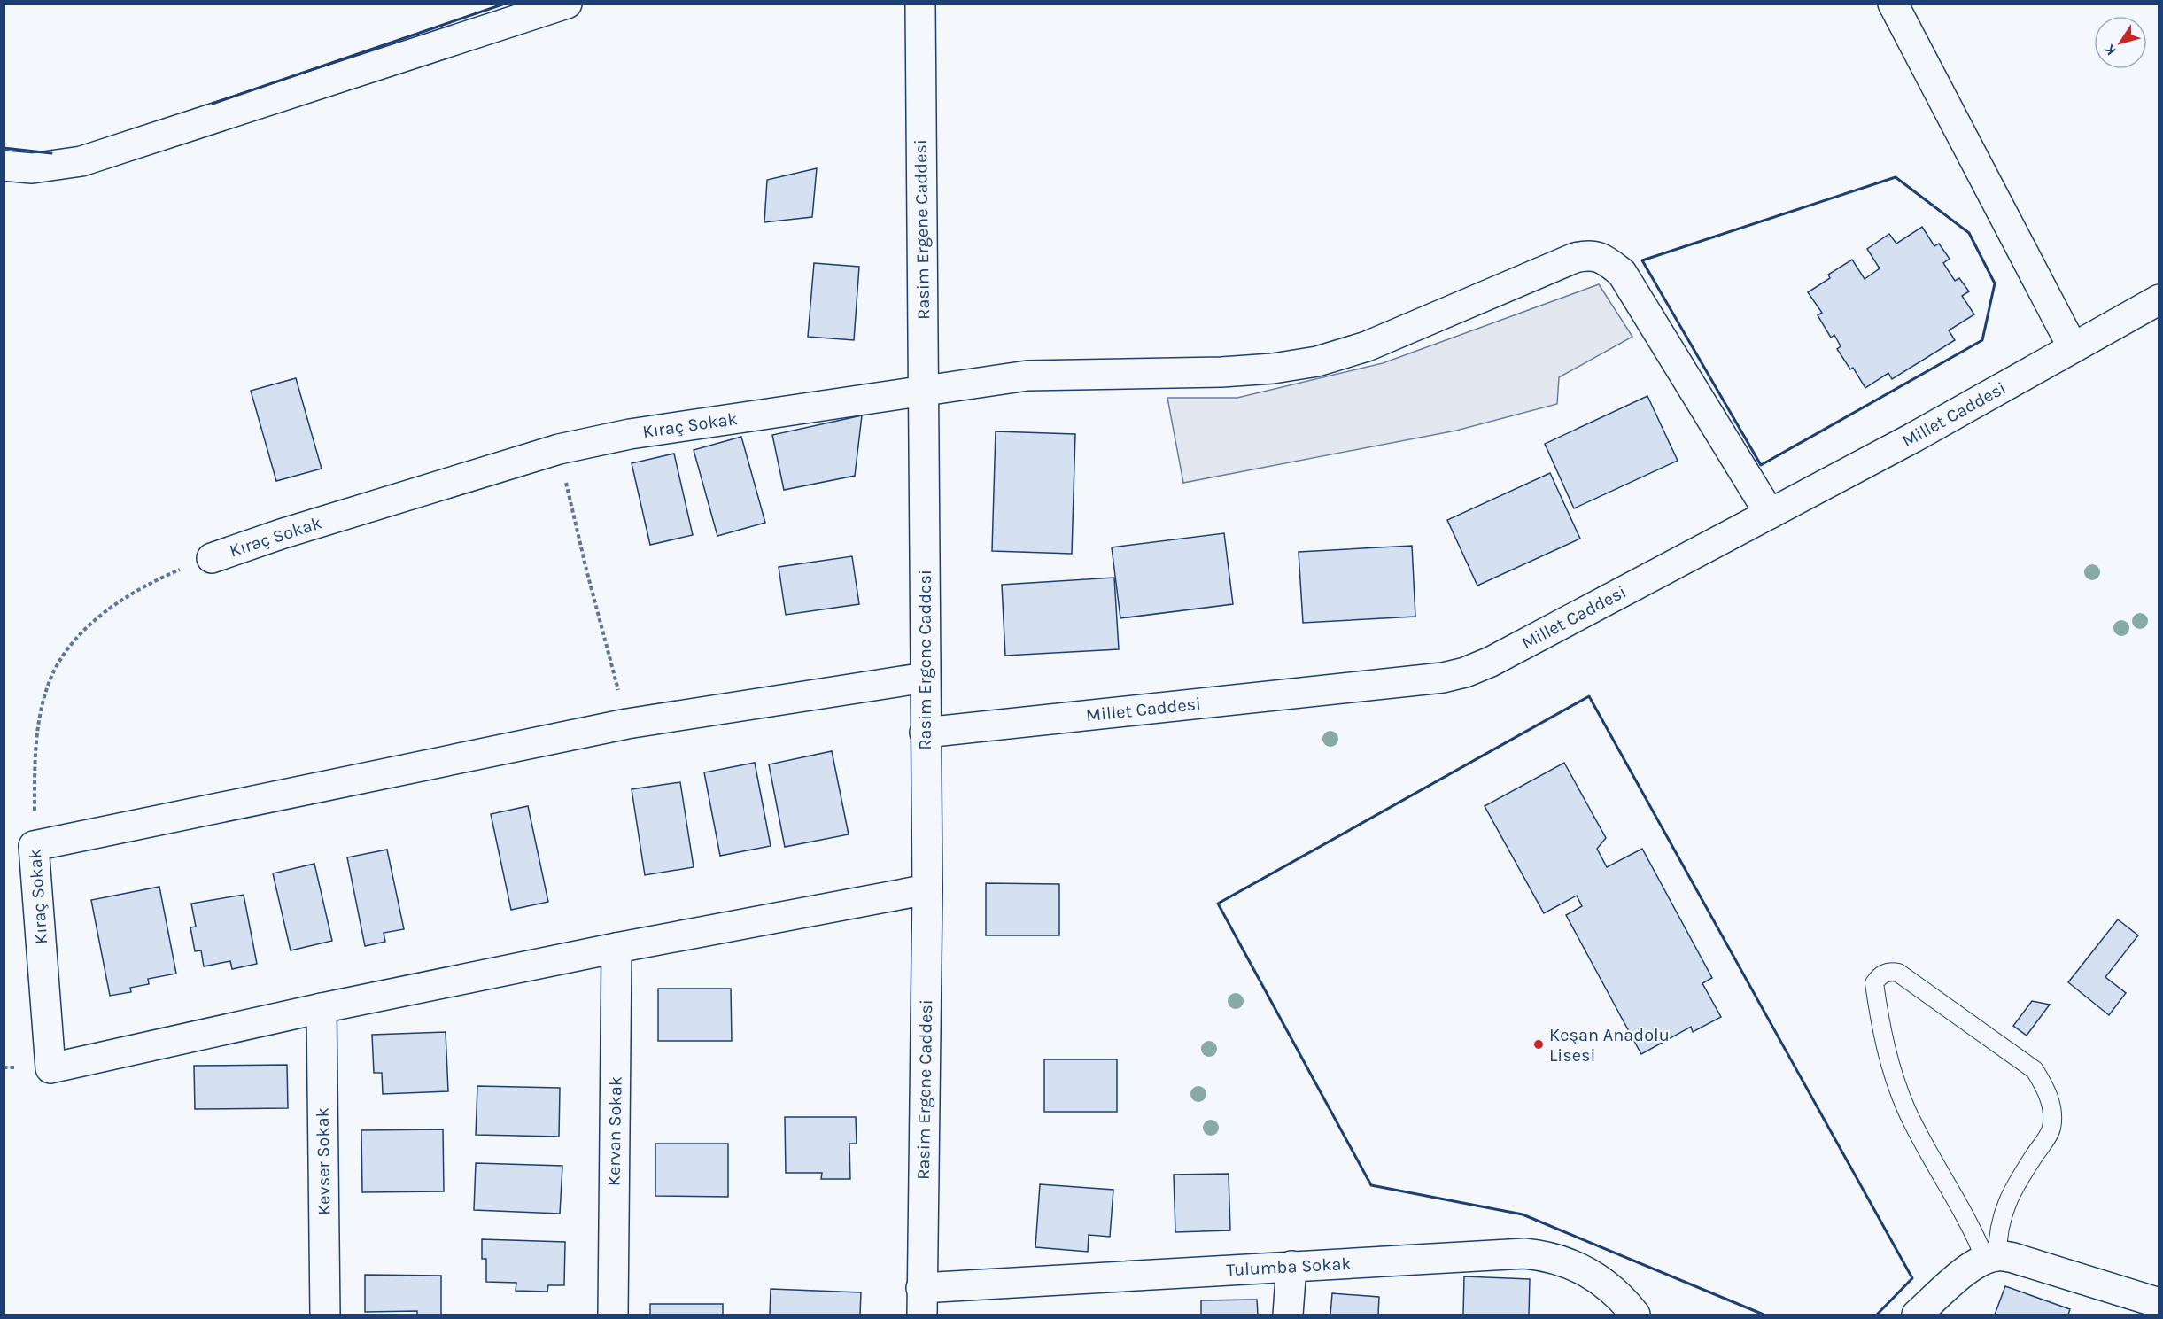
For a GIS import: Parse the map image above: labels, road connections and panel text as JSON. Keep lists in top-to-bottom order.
{
  "streets": {
    "street": [
      "Rasim Ergene Caddesi",
      "Millet Caddesi",
      "Kıraç Sokak",
      "Kervan Sokak",
      "Kevser Sokak",
      "Tulumba Sokak"
    ]
  },
  "crossings": [
    ["Rasim Ergene Caddesi", "Millet Caddesi"],
    ["Rasim Ergene Caddesi", "Kıraç Sokak"],
    ["Rasim Ergene Caddesi", "Tulumba Sokak"],
    ["Millet Caddesi", "Kıraç Sokak"],
    ["Kıraç Sokak", "Kevser Sokak"]
  ],
  "places": ["Keşan Anadolu Lisesi"],
  "north": "bottom left"
}
